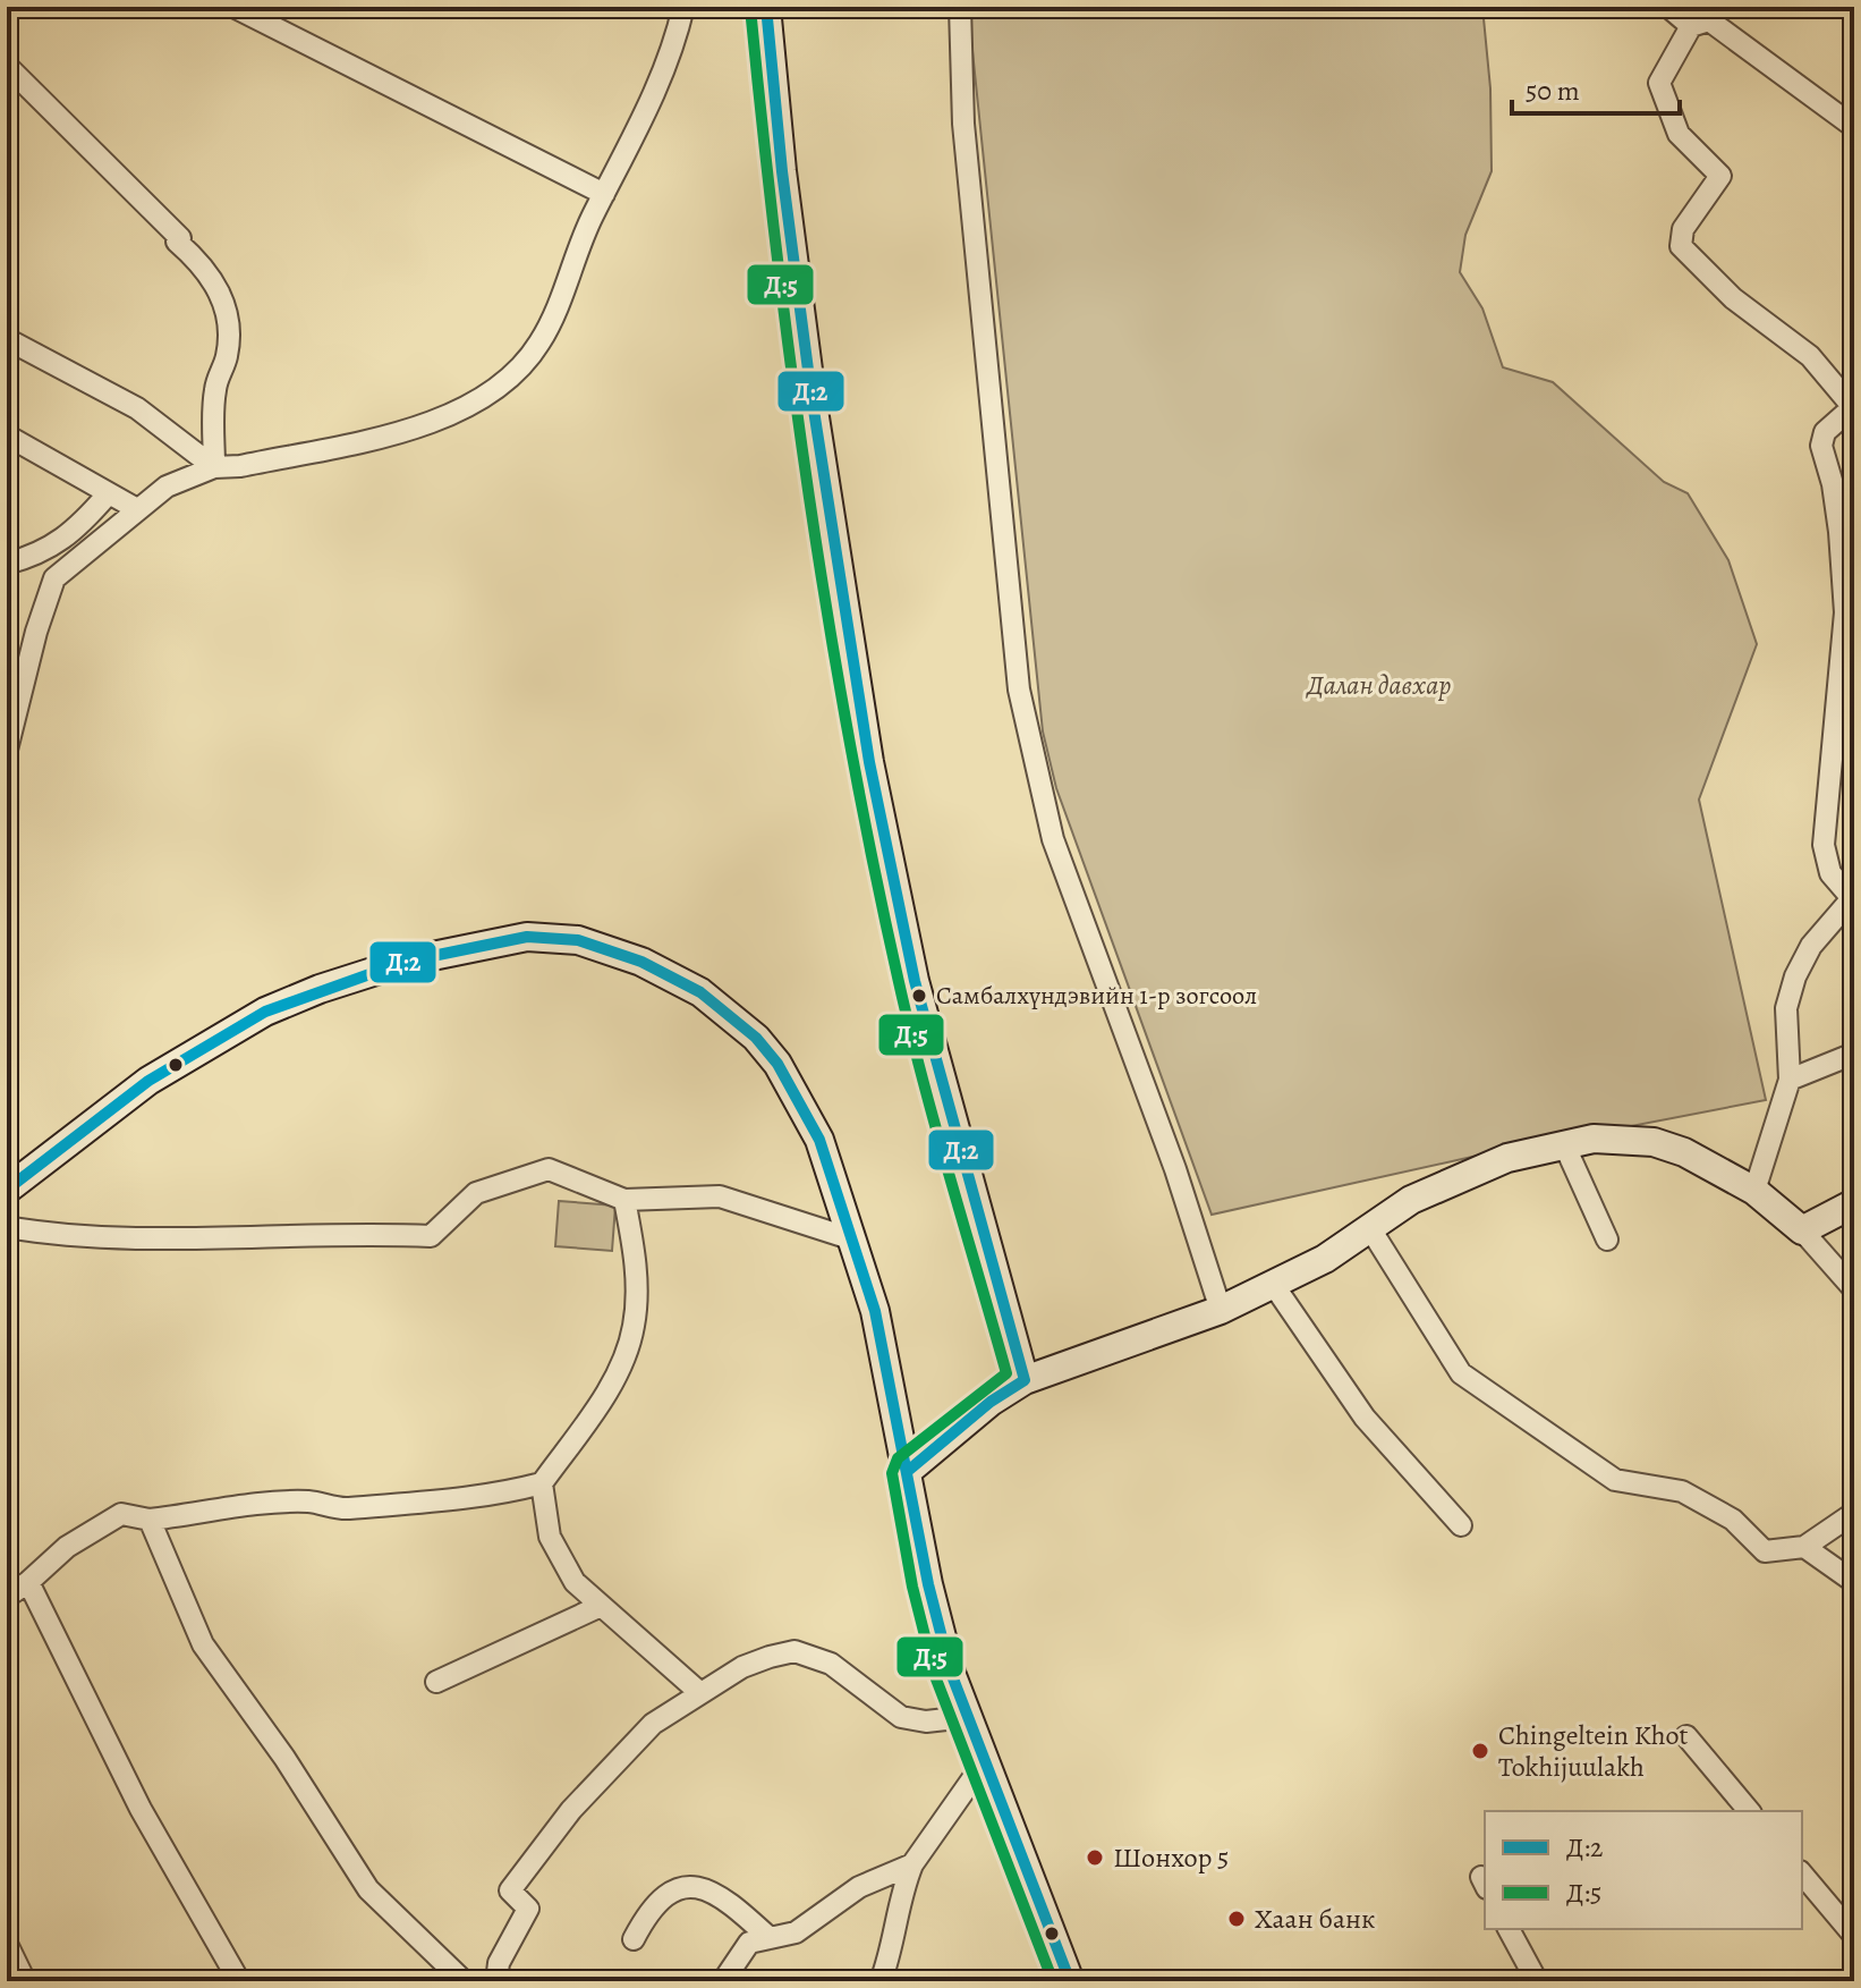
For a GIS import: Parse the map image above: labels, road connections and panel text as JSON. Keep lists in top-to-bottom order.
{
  "parks": ["Далан давхар"],
  "places": [
    "Самбалхүндэвийн 1-р зогсоол",
    "Chingeltein Khot Tokhijuulakh",
    "Шонхор 5",
    "Хаан банк"
  ],
  "lines": ["transit line Д:2", "transit line Д:5"],
  "legend": ["Д:2", "Д:5"],
  "scale_bar": "50 m"
}
